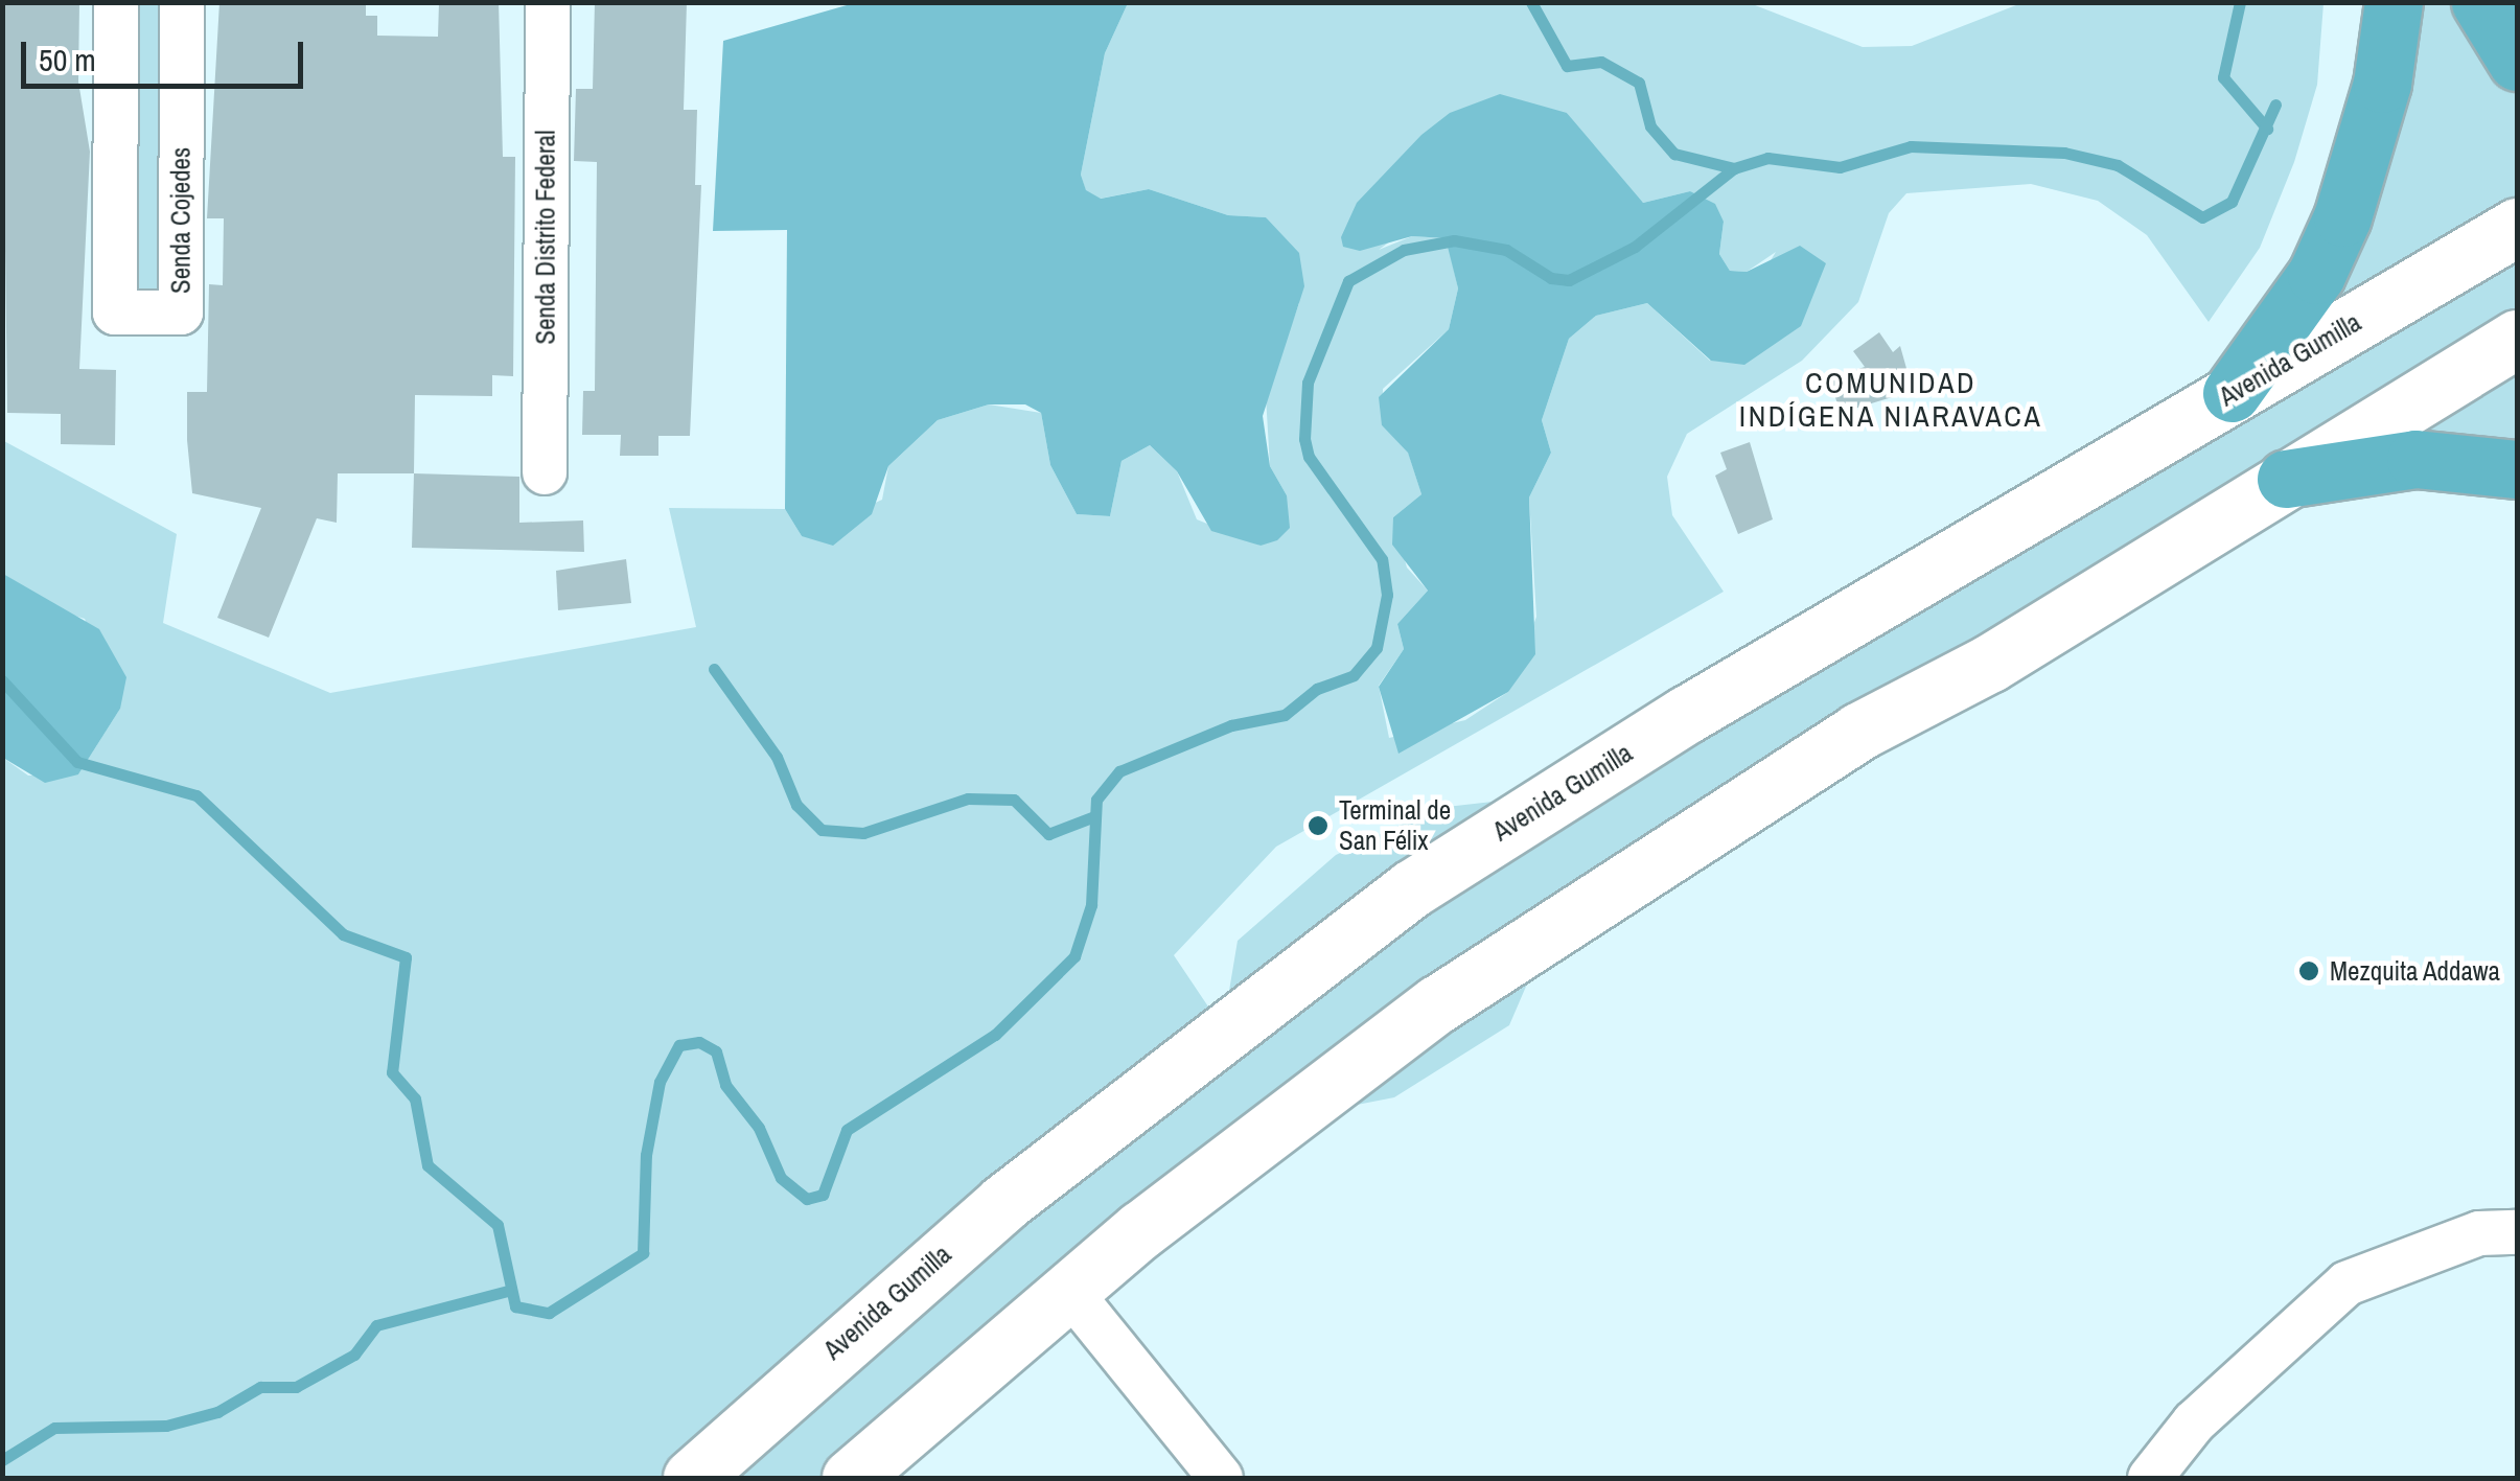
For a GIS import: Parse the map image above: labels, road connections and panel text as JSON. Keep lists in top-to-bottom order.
{
  "streets": {
    "main road": ["Avenida Gumilla"],
    "street": ["Senda Cojedes", "Senda Distrito Federal"]
  },
  "districts": ["COMUNIDAD INDÍGENA NIARAVACA"],
  "places": ["Terminal de San Félix", "Mezquita Addawa"],
  "scale_bar": "50 m"
}
